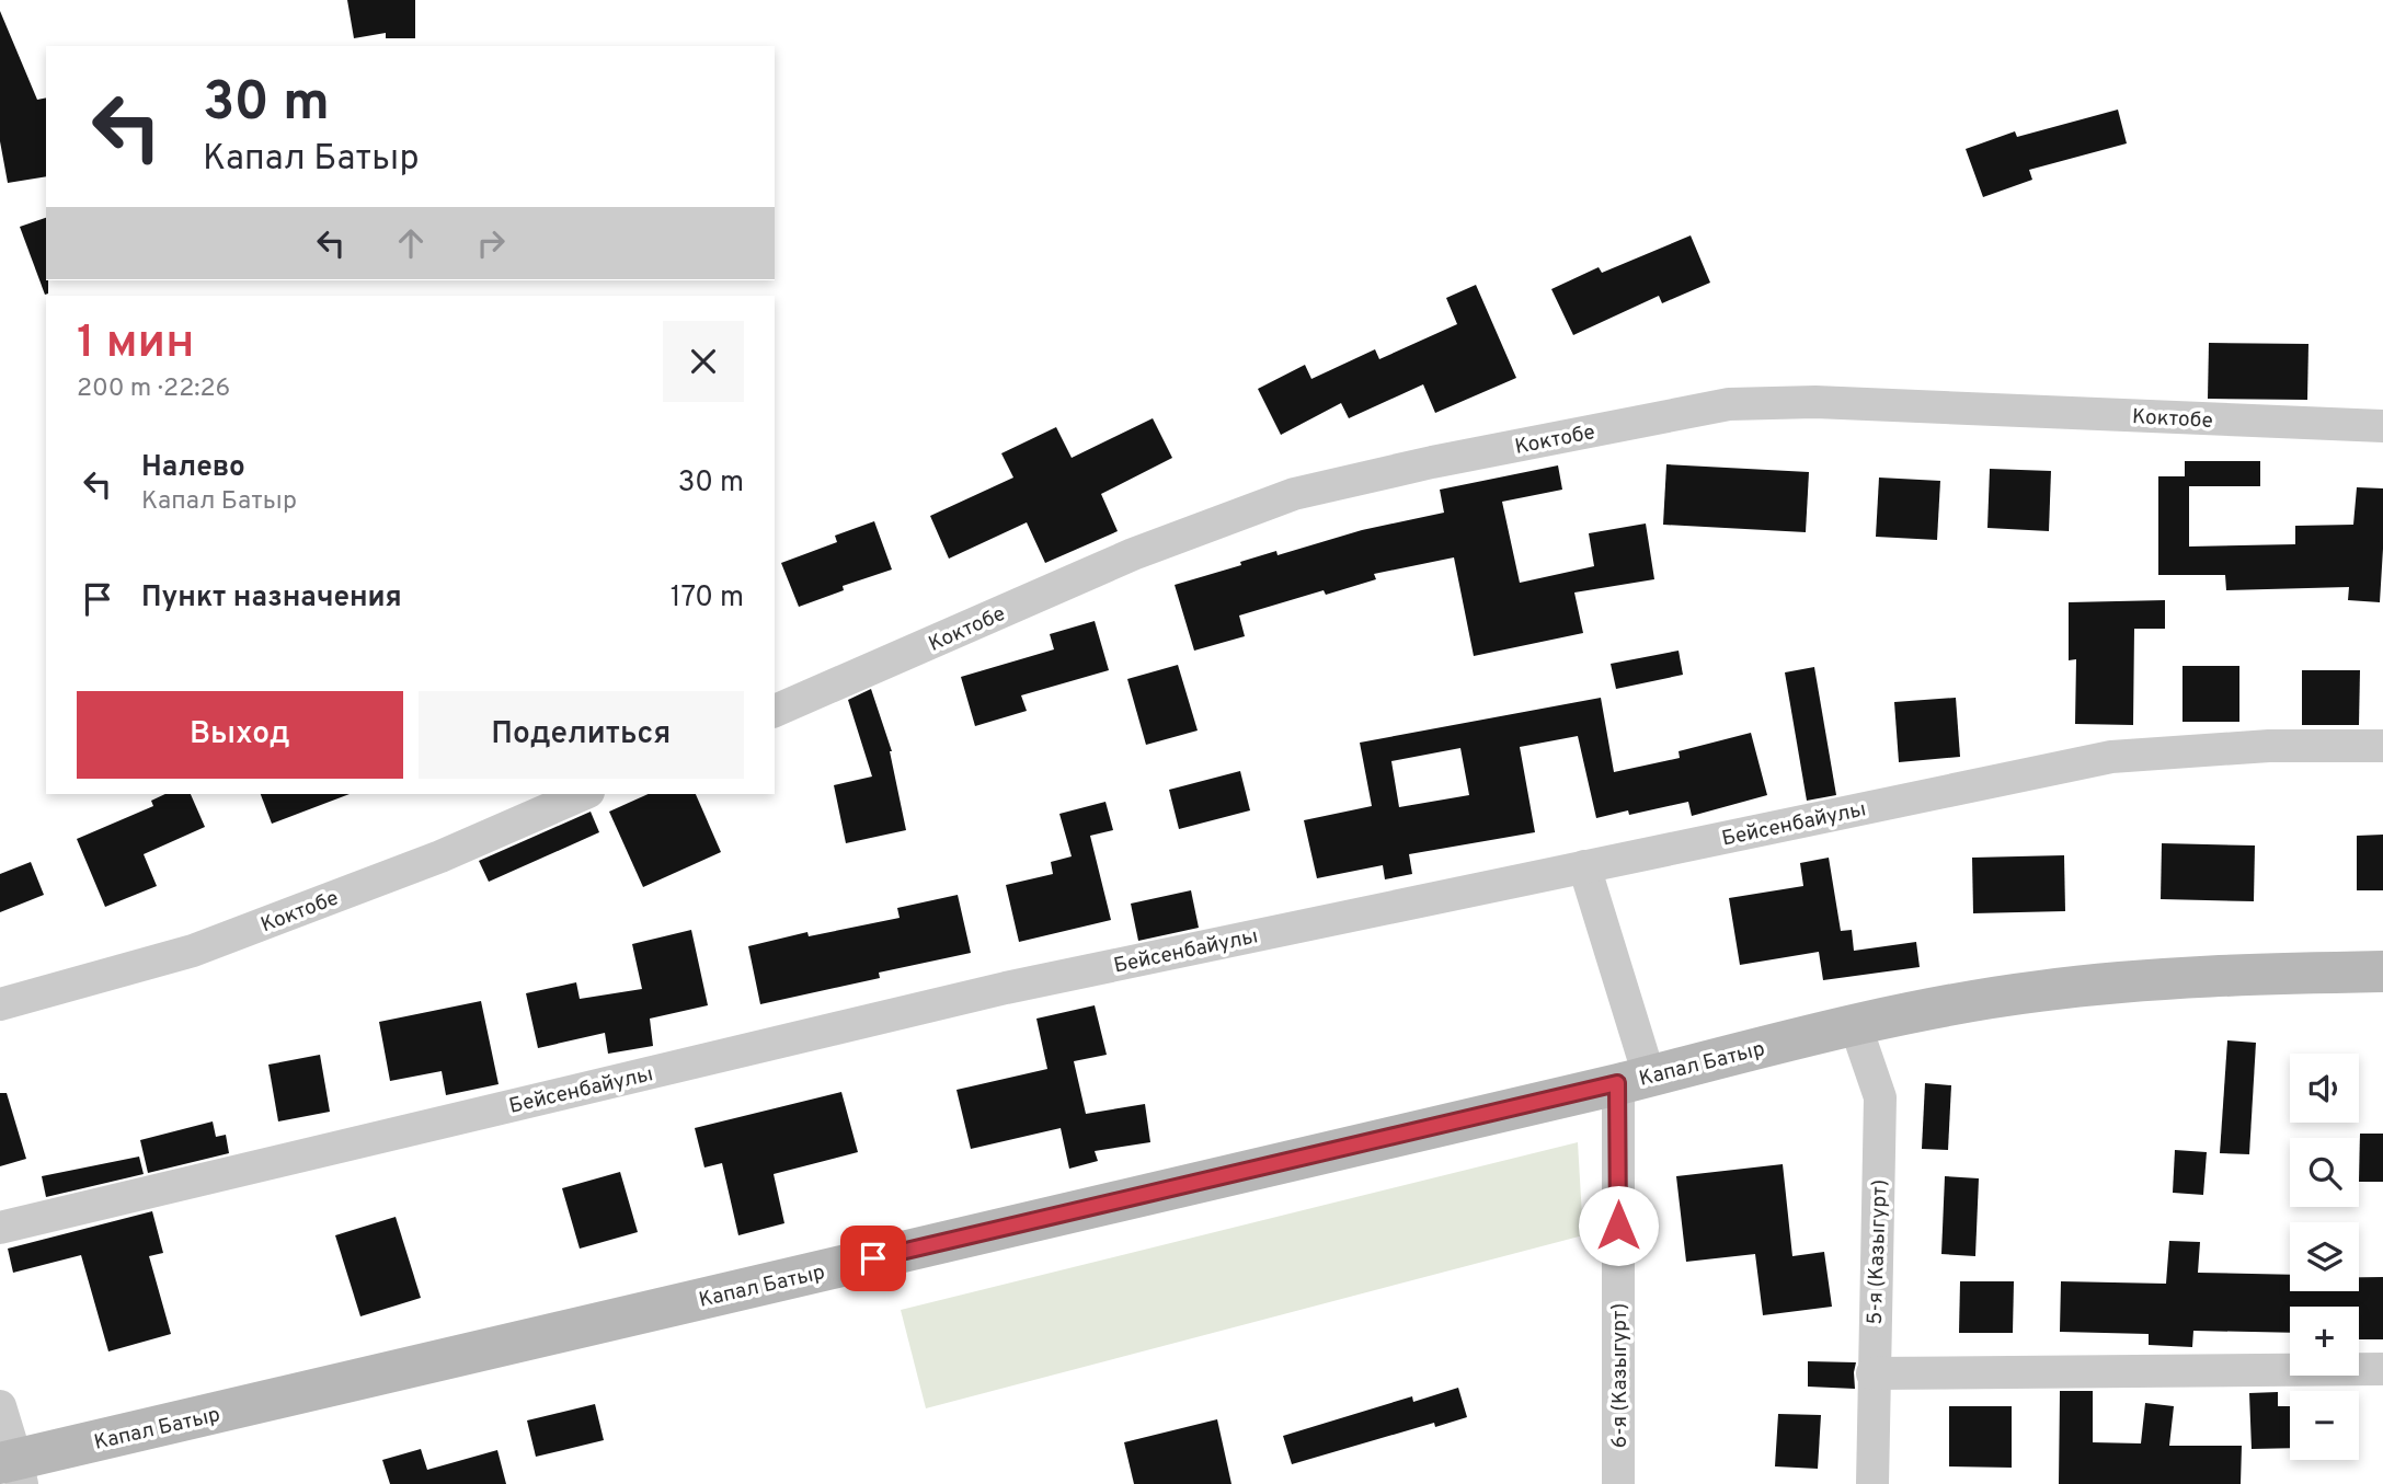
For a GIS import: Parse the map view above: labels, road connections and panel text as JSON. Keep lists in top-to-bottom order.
{
  "streets": {
    "main road": ["Капал Батыр"],
    "street": [
      "Коктобе",
      "Бейсенбайулы",
      "5-я (Казыгурт)",
      "6-я (Казыгурт)"
    ]
  },
  "crossings": [
    ["Бейсенбайулы", "6-я (Казыгурт)"],
    ["Капал Батыр", "5-я (Казыгурт)"],
    ["Капал Батыр", "6-я (Казыгурт)"]
  ],
  "page": {
    "turn": ["30 m", "Капал Батыр"],
    "heading": ["1 мин", "200 m · 22:26"],
    "list": [
      {
        "name": "Налево",
        "note": "Капал Батыр",
        "value": "30 m"
      },
      {
        "name": "Пункт назначения",
        "value": "170 m"
      }
    ],
    "buttons": ["Выход", "Поделиться"],
    "map_buttons": ["+", "−"]
  }
}
